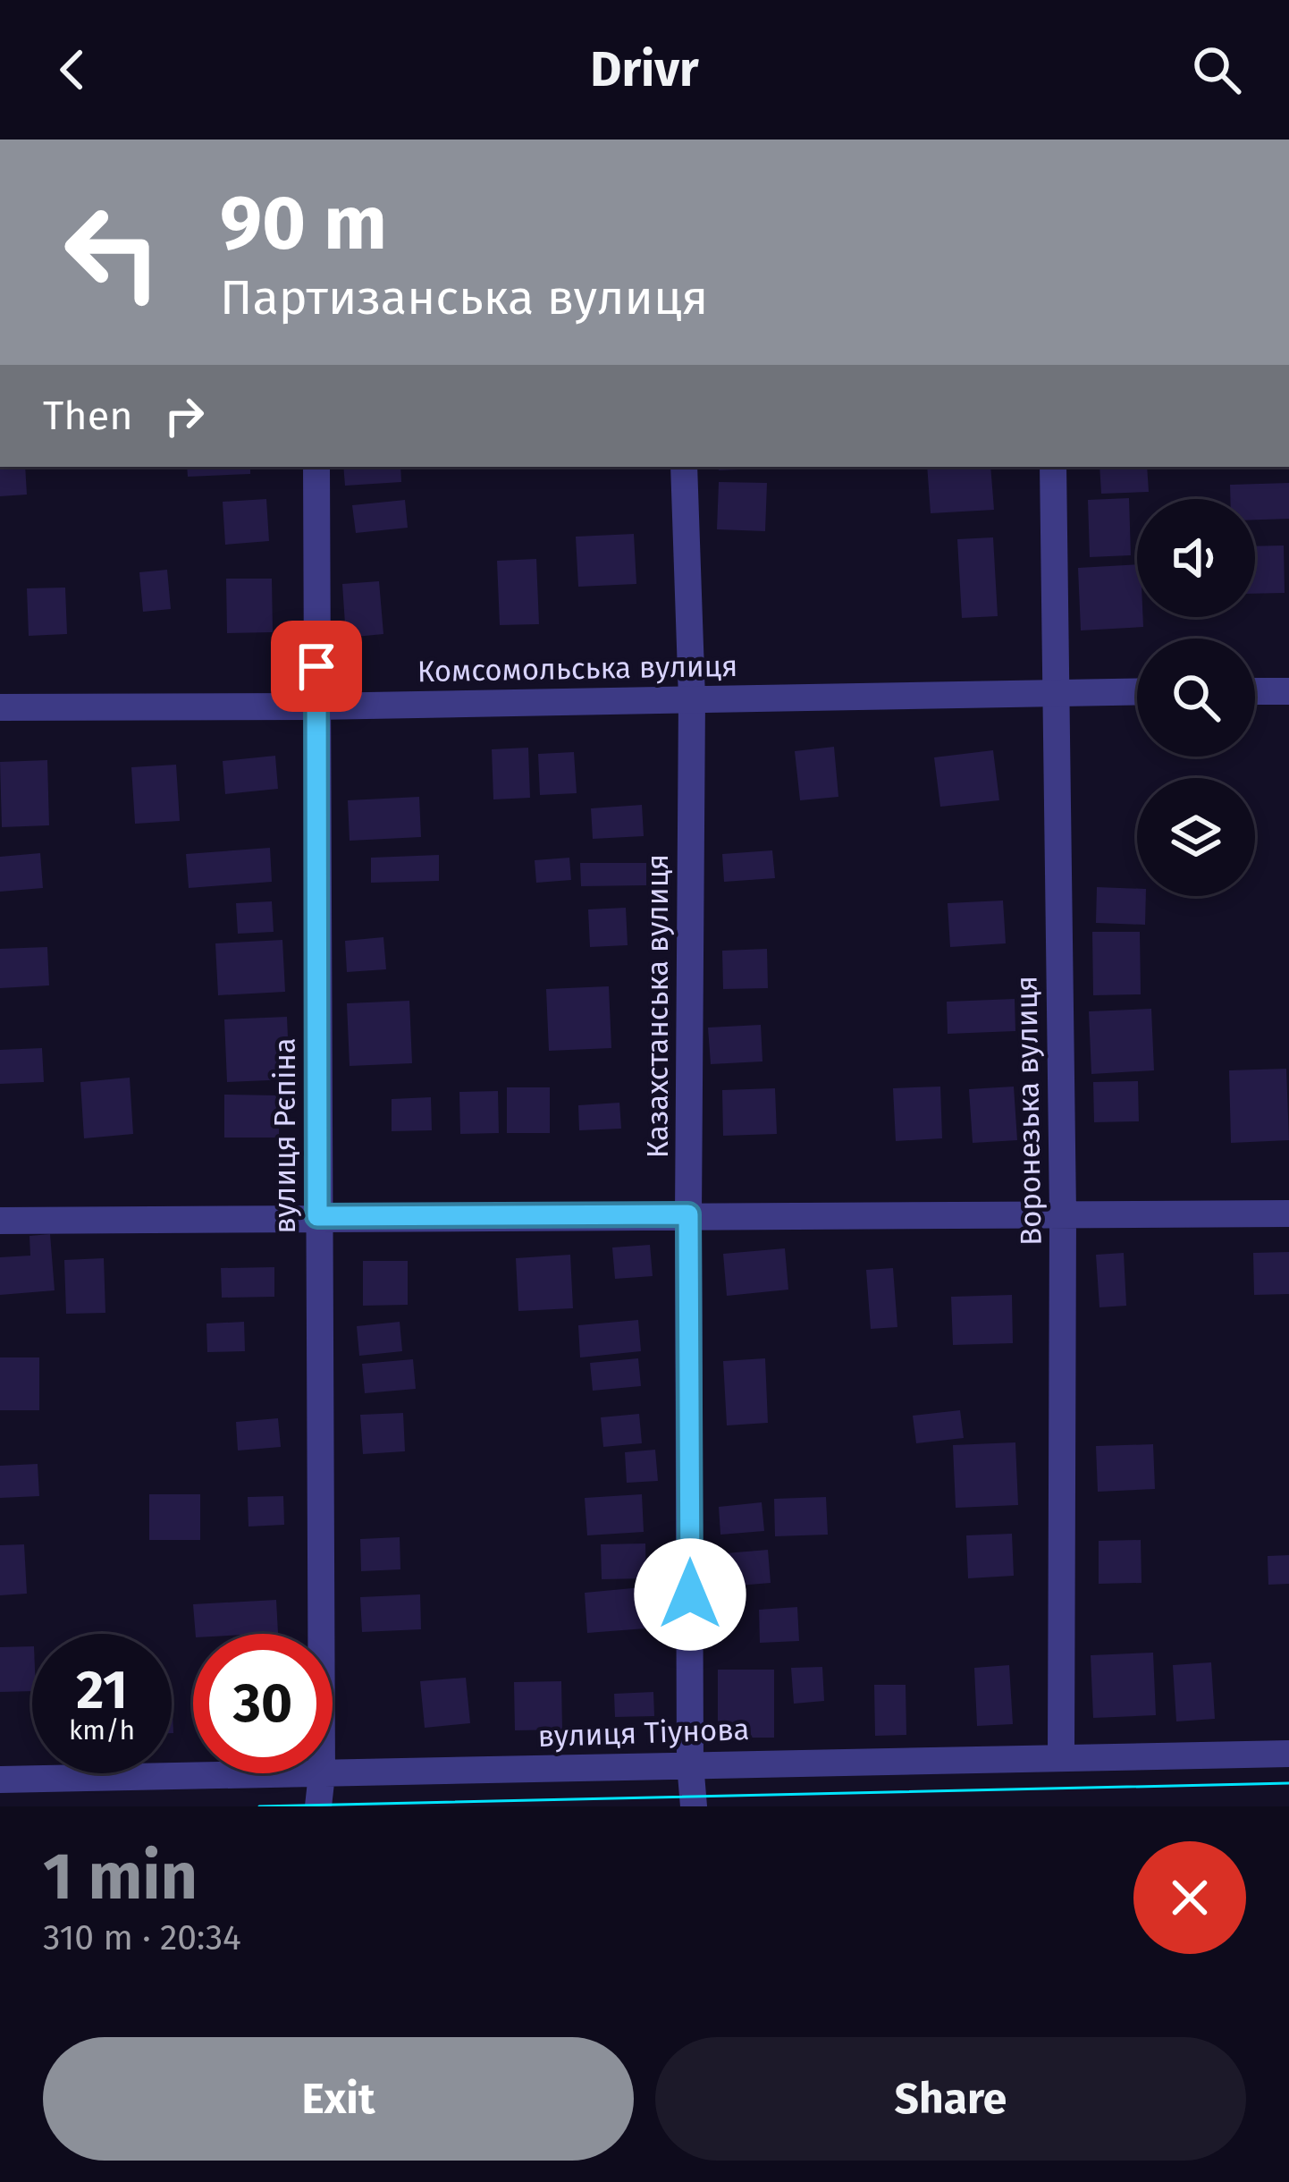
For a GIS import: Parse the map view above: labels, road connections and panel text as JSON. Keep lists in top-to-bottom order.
{
  "streets": {
    "street": [
      "Комсомольська вулиця",
      "Казахстанська вулиця",
      "Воронезька вулиця",
      "вулиця Рєпіна",
      "вулиця Тіунова"
    ]
  },
  "crossings": [
    ["Комсомольська вулиця", "Казахстанська вулиця"],
    ["Комсомольська вулиця", "Воронезька вулиця"],
    ["Комсомольська вулиця", "вулиця Рєпіна"],
    ["Казахстанська вулиця", "вулиця Тіунова"],
    ["Воронезька вулиця", "вулиця Тіунова"],
    ["вулиця Рєпіна", "вулиця Тіунова"]
  ],
  "page": {
    "header": "Drivr",
    "turn": ["90 m", "Партизанська вулиця"],
    "then": "Then",
    "speed": "21 km/h",
    "limit": "30",
    "heading": ["1 min", "310 m · 20:34"],
    "buttons": ["Exit", "Share"]
  }
}
